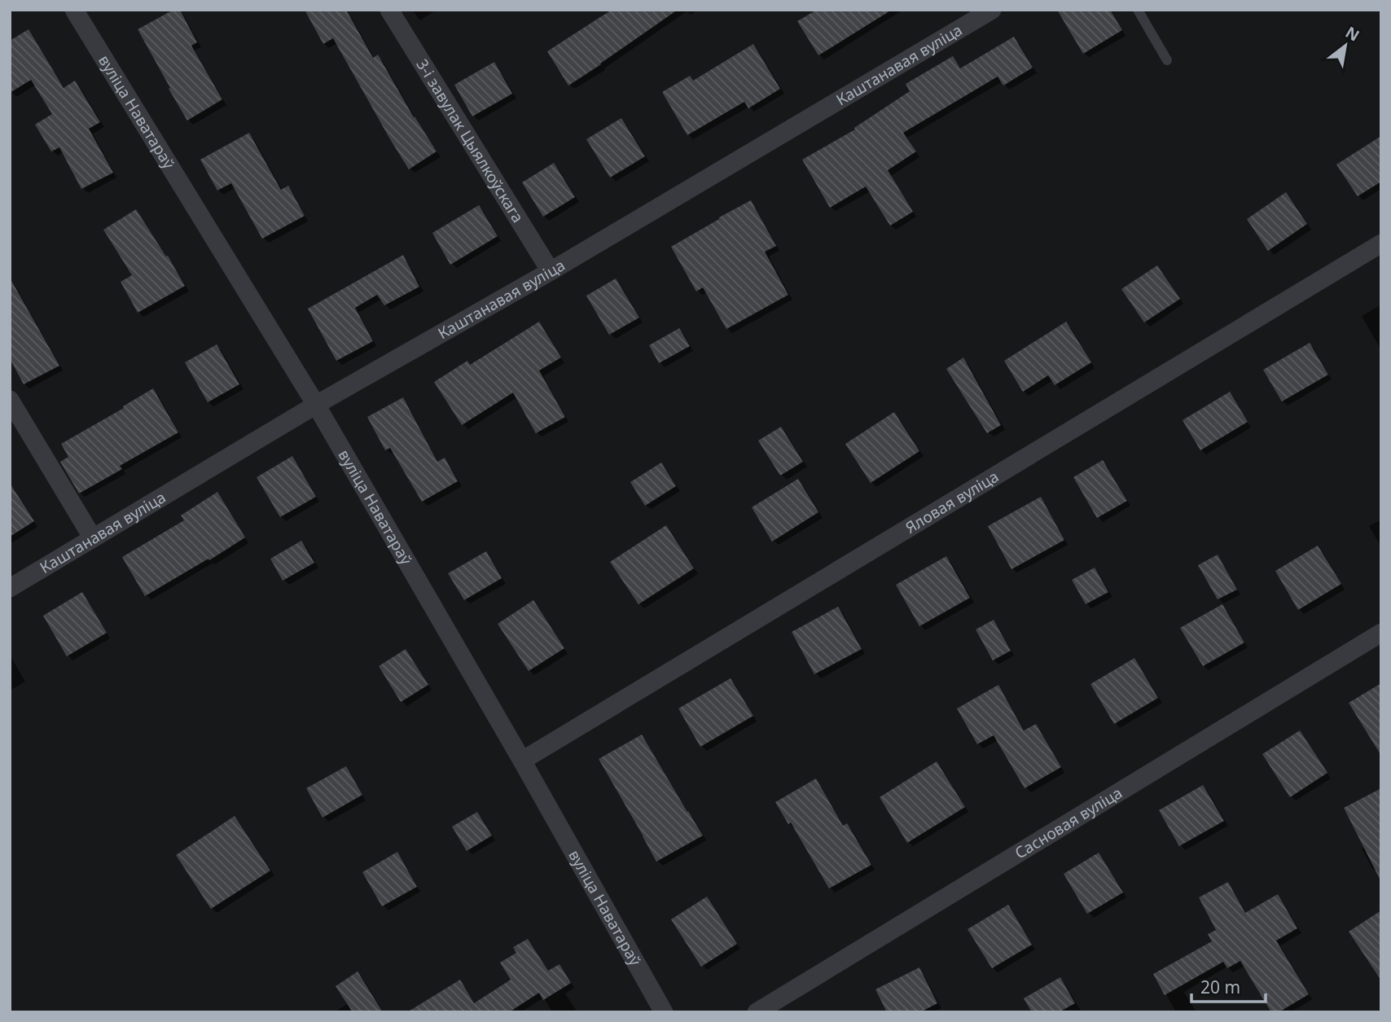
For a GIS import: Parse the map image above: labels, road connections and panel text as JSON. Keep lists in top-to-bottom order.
{
  "streets": {
    "street": [
      "Каштанавая вуліца",
      "вуліца Наватараў",
      "3-і завулак Цыялкоўскага",
      "Яловая вуліца",
      "Сасновая вуліца"
    ]
  },
  "crossings": [
    ["Каштанавая вуліца", "вуліца Наватараў"],
    ["Каштанавая вуліца", "3-і завулак Цыялкоўскага"],
    ["вуліца Наватараў", "Яловая вуліца"]
  ],
  "scale_bar": "20 m",
  "north": "top right"
}
